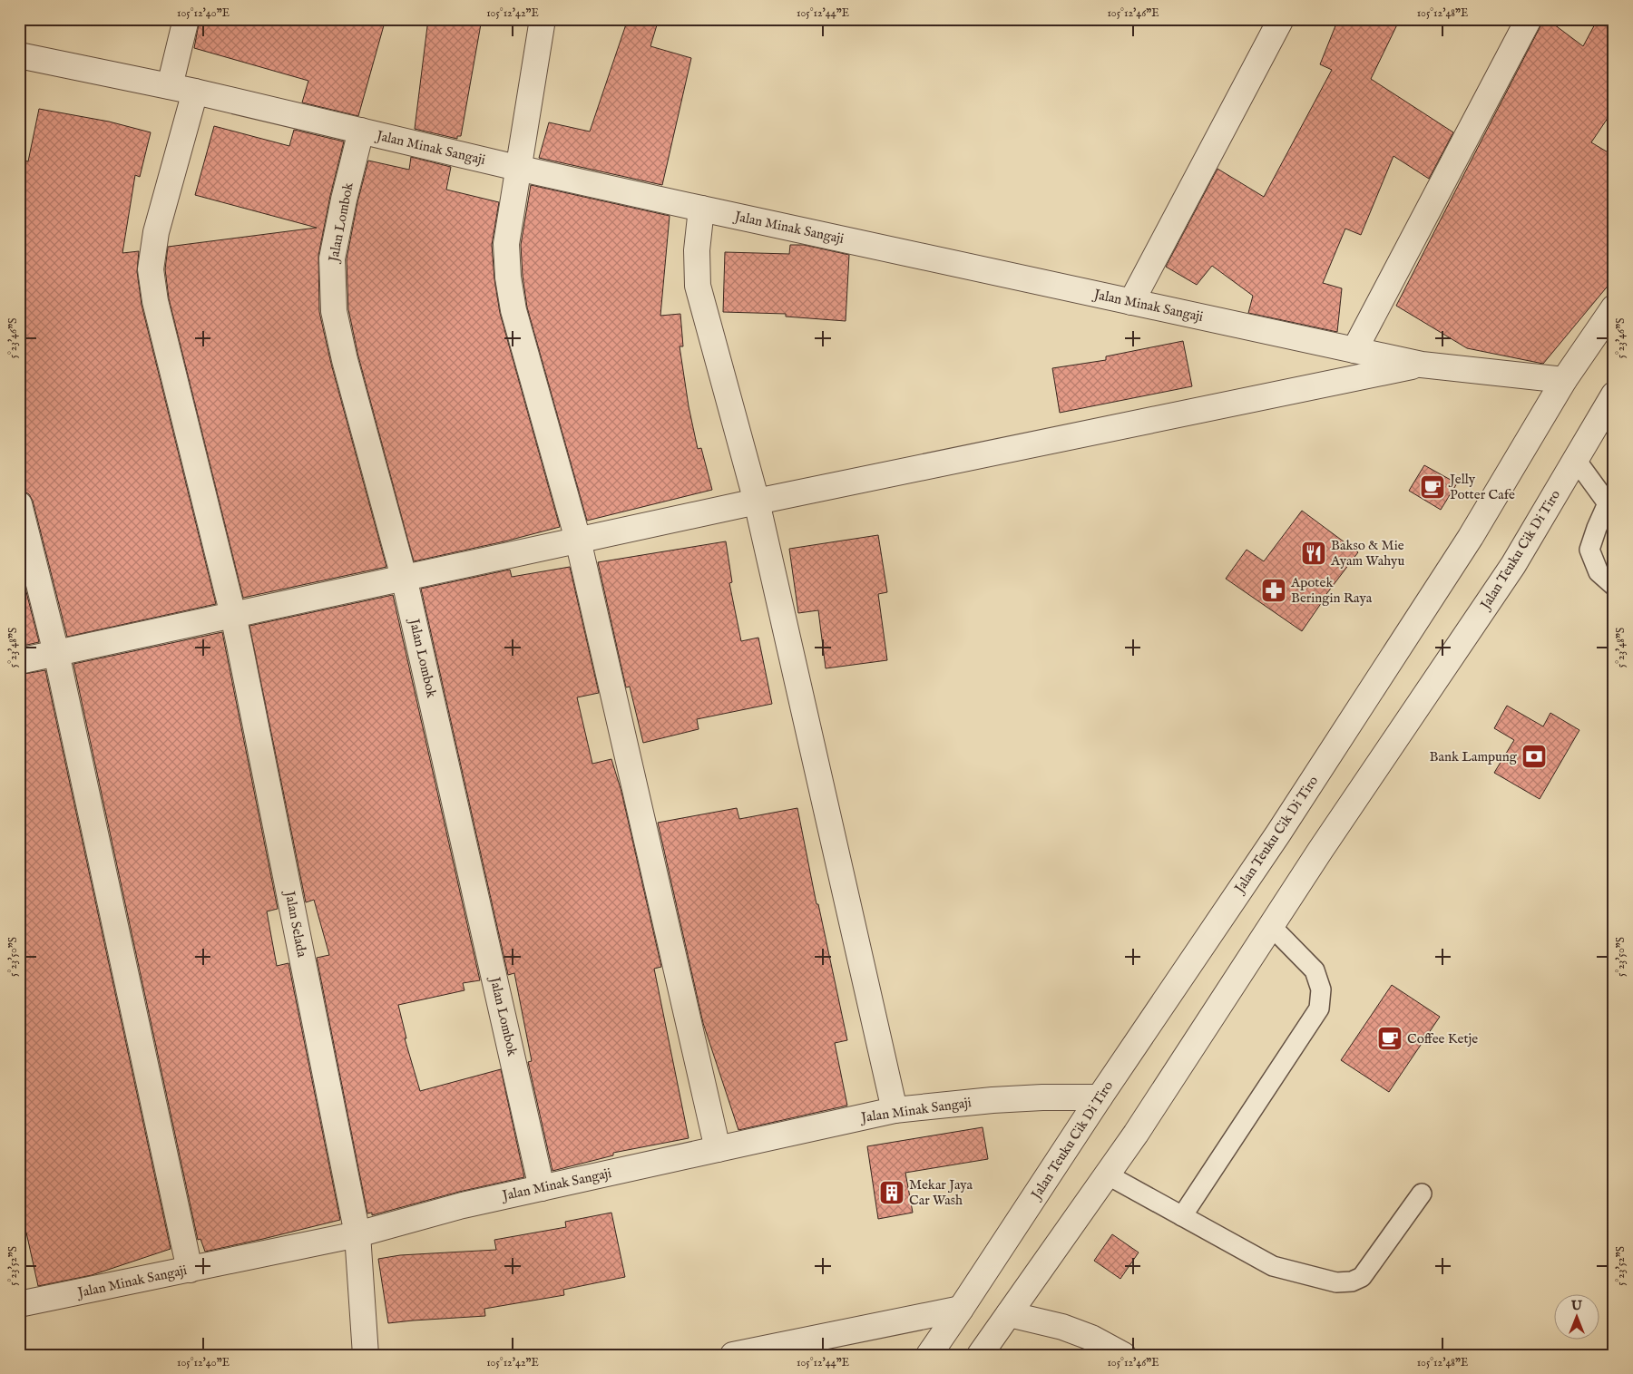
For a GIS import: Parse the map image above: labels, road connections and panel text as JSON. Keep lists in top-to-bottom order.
{
  "streets": {
    "street": [
      "Jalan Minak Sangaji",
      "Jalan Lombok",
      "Jalan Teuku Cik Di Tiro",
      "Jalan Selada"
    ]
  },
  "crossings": [
    ["Jalan Minak Sangaji", "Jalan Lombok"],
    ["Jalan Minak Sangaji", "Jalan Teuku Cik Di Tiro"],
    ["Jalan Minak Sangaji", "Jalan Selada"]
  ],
  "places": {
    "cafe": ["Jelly Potter Cafe", "Coffee Ketje"],
    "restaurant": ["Bakso & Mie Ayam Wahyu"],
    "pharmacy": ["Apotek Beringin Raya"],
    "bank": ["Bank Lampung"],
    "building": ["Mekar Jaya Car Wash"]
  },
  "north": "top",
  "coordinates": [
    "105°12'40\"E",
    "105°12'42\"E",
    "105°12'44\"E",
    "105°12'46\"E",
    "105°12'48\"E",
    "5°23'46\"S",
    "5°23'48\"S",
    "5°23'50\"S",
    "5°23'52\"S"
  ]
}
